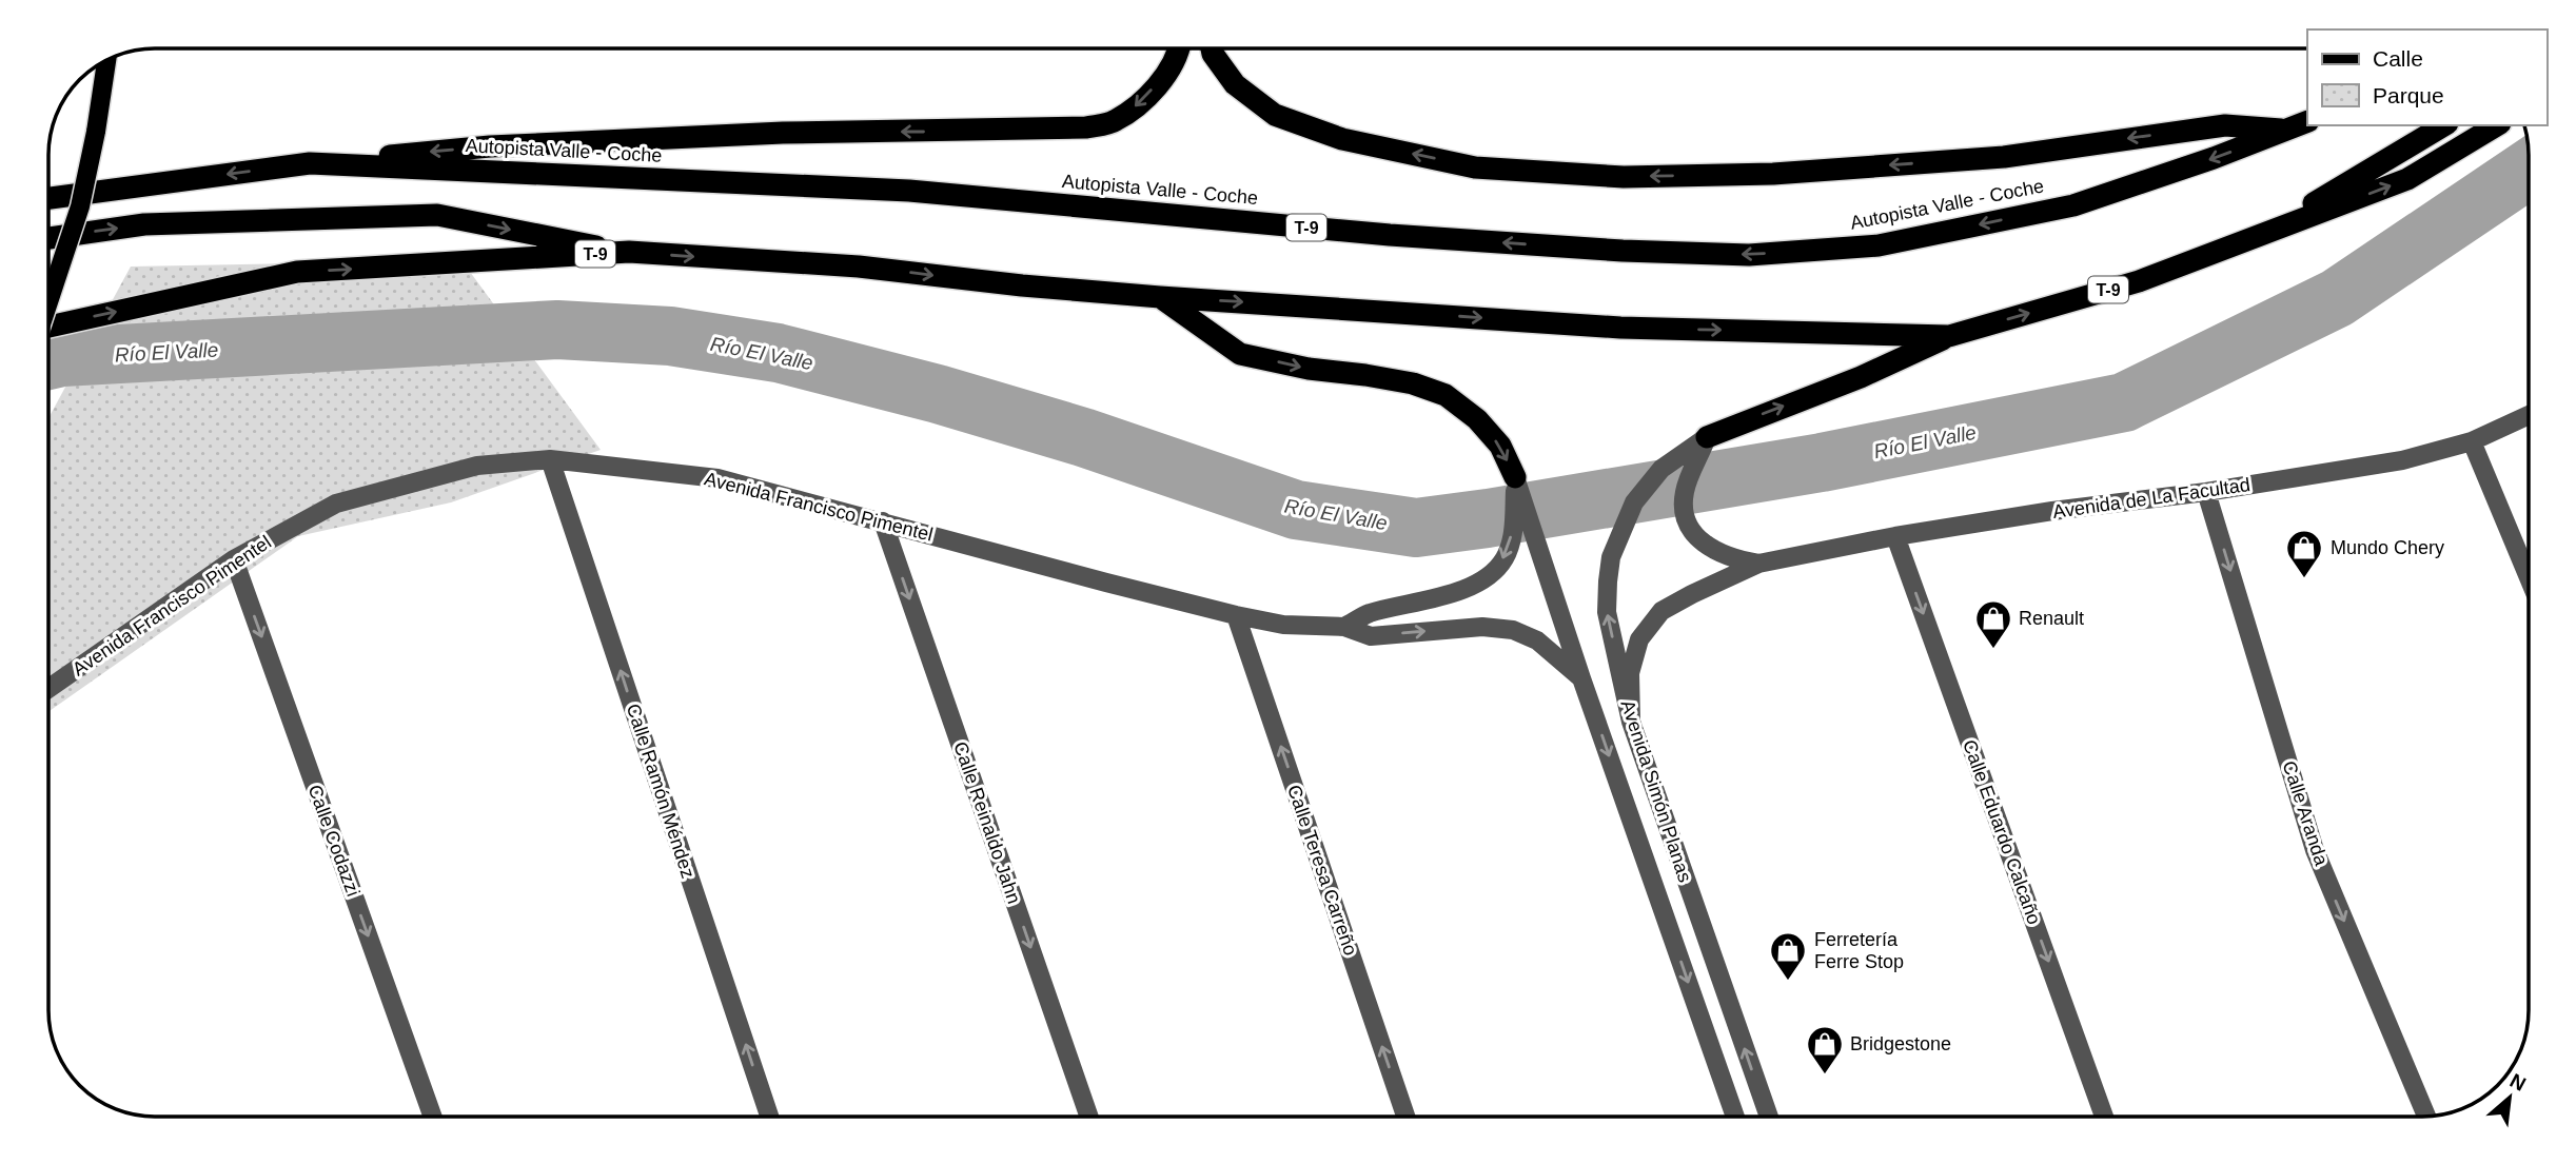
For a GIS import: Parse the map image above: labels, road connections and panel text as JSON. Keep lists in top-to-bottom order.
{
  "streets": {
    "highway": ["Autopista Valle - Coche", "T-9"],
    "street": [
      "Avenida de La Facultad",
      "Avenida Francisco Pimentel",
      "Calle Ramón Méndez",
      "Avenida Simón Planas",
      "Calle Aranda",
      "Calle Reinaldo Jahn",
      "Calle Eduardo Calcaño",
      "Calle Codazzi",
      "Calle Teresa Carreño"
    ]
  },
  "crossings": [
    ["Autopista Valle - Coche", "T-9"],
    ["T-9", "Avenida Simón Planas"],
    ["Avenida de La Facultad", "Calle Aranda"],
    ["Avenida de La Facultad", "Calle Eduardo Calcaño"],
    ["Avenida Francisco Pimentel", "Calle Ramón Méndez"],
    ["Avenida Francisco Pimentel", "Calle Reinaldo Jahn"],
    ["Avenida Francisco Pimentel", "Calle Codazzi"],
    ["Avenida Francisco Pimentel", "Calle Teresa Carreño"]
  ],
  "one_way": [
    "Calle Ramón Méndez",
    "Calle Aranda",
    "Calle Reinaldo Jahn",
    "Calle Eduardo Calcaño",
    "Calle Codazzi",
    "Calle Teresa Carreño"
  ],
  "water": ["Río El Valle"],
  "places": {
    "shop": [
      "Mundo Chery",
      "Renault",
      "Ferretería Ferre Stop",
      "Bridgestone"
    ]
  },
  "legend": ["Calle", "Parque"],
  "north": "top right"
}
